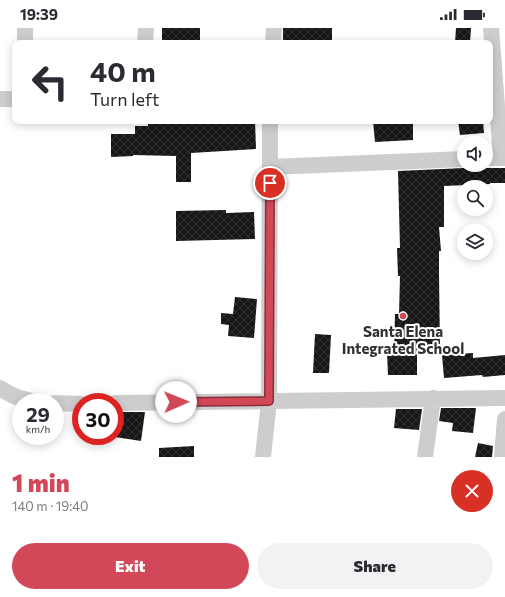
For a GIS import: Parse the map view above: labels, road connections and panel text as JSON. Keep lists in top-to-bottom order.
{
  "places": ["Santa Elena Integrated School"],
  "page": {
    "status": "19:39",
    "turn": ["40 m", "Turn left"],
    "speed": "29 km/h",
    "limit": "30",
    "heading": ["1 min", "140 m · 19:40"],
    "buttons": ["Exit", "Share"]
  }
}
